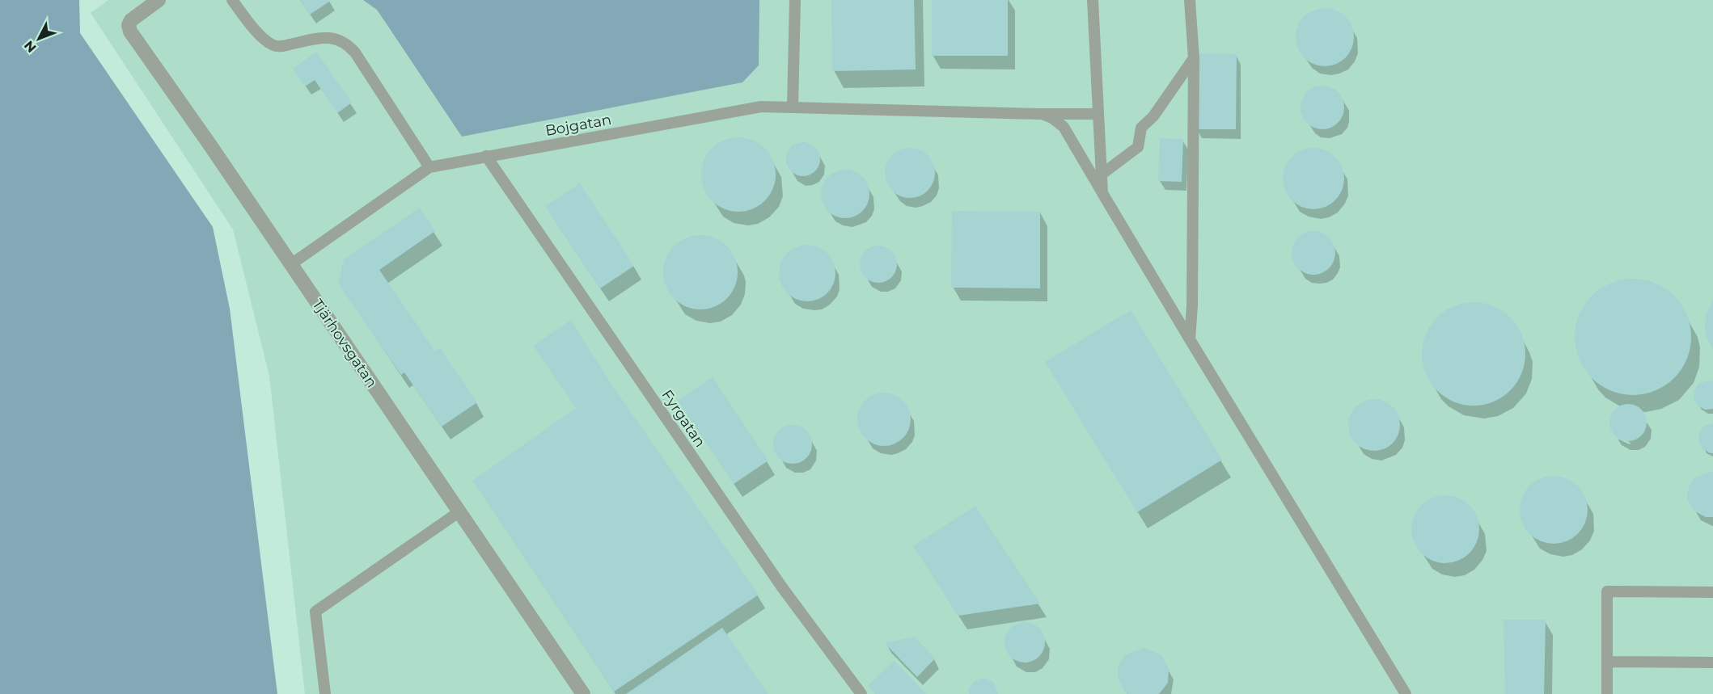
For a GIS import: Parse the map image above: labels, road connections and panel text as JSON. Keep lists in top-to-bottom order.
{
  "streets": {
    "street": ["Tjärhovsgatan"],
    "lane": ["Bojgatan", "Fyrgatan"]
  },
  "crossings": [
    ["Bojgatan", "Tjärhovsgatan"],
    ["Bojgatan", "Fyrgatan"]
  ],
  "north": "bottom left"
}
